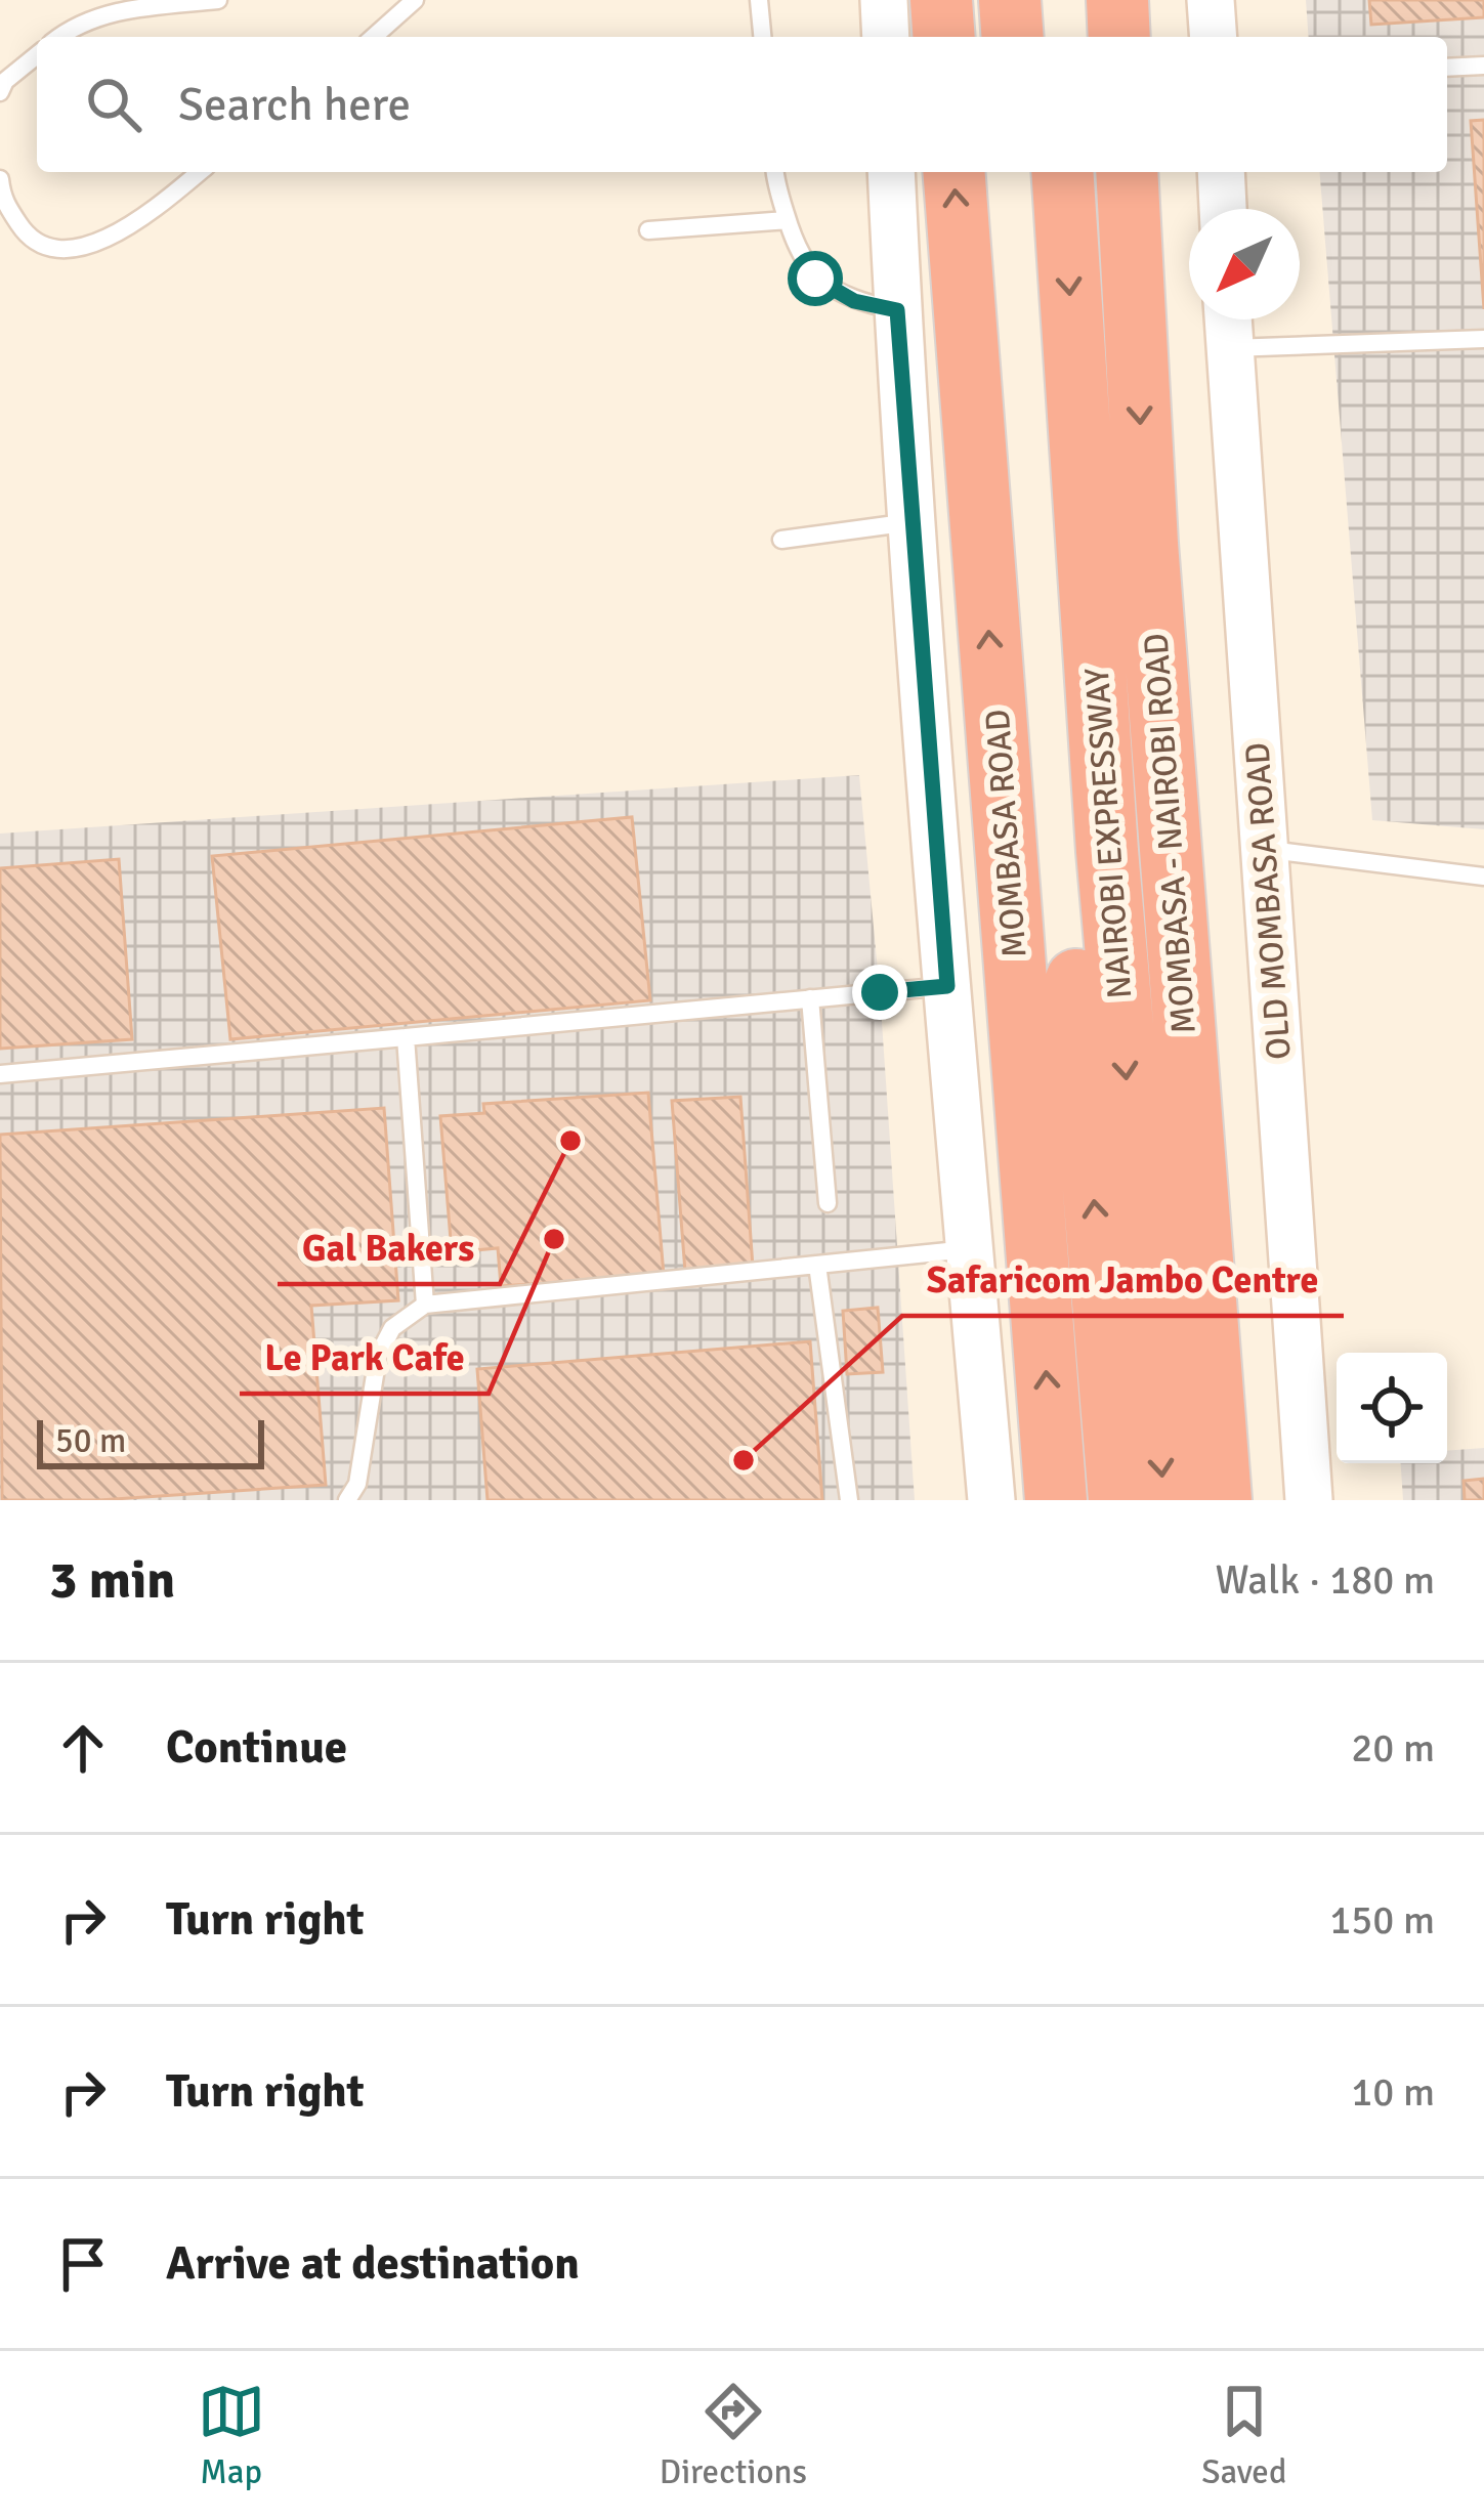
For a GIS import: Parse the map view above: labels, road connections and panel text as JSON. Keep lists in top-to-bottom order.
{
  "streets": {
    "highway": ["MOMBASA ROAD", "NAIROBI EXPRESSWAY", "MOMBASA - NAIROBI ROAD"],
    "street": ["OLD MOMBASA ROAD"]
  },
  "one_way": ["MOMBASA ROAD", "MOMBASA - NAIROBI ROAD"],
  "places": ["Gal Bakers", "Le Park Cafe", "Safaricom Jambo Centre"],
  "scale_bar": "50 m",
  "north": "bottom left",
  "page": {
    "search": "Search here",
    "scale": "50 m",
    "heading": ["3 min", "Walk · 180 m"],
    "list": [
      ["Continue", "20 m"],
      ["Turn right", "150 m"],
      ["Turn right", "10 m"],
      "Arrive at destination"
    ],
    "nav": ["Map", "Directions", "Saved"]
  }
}
